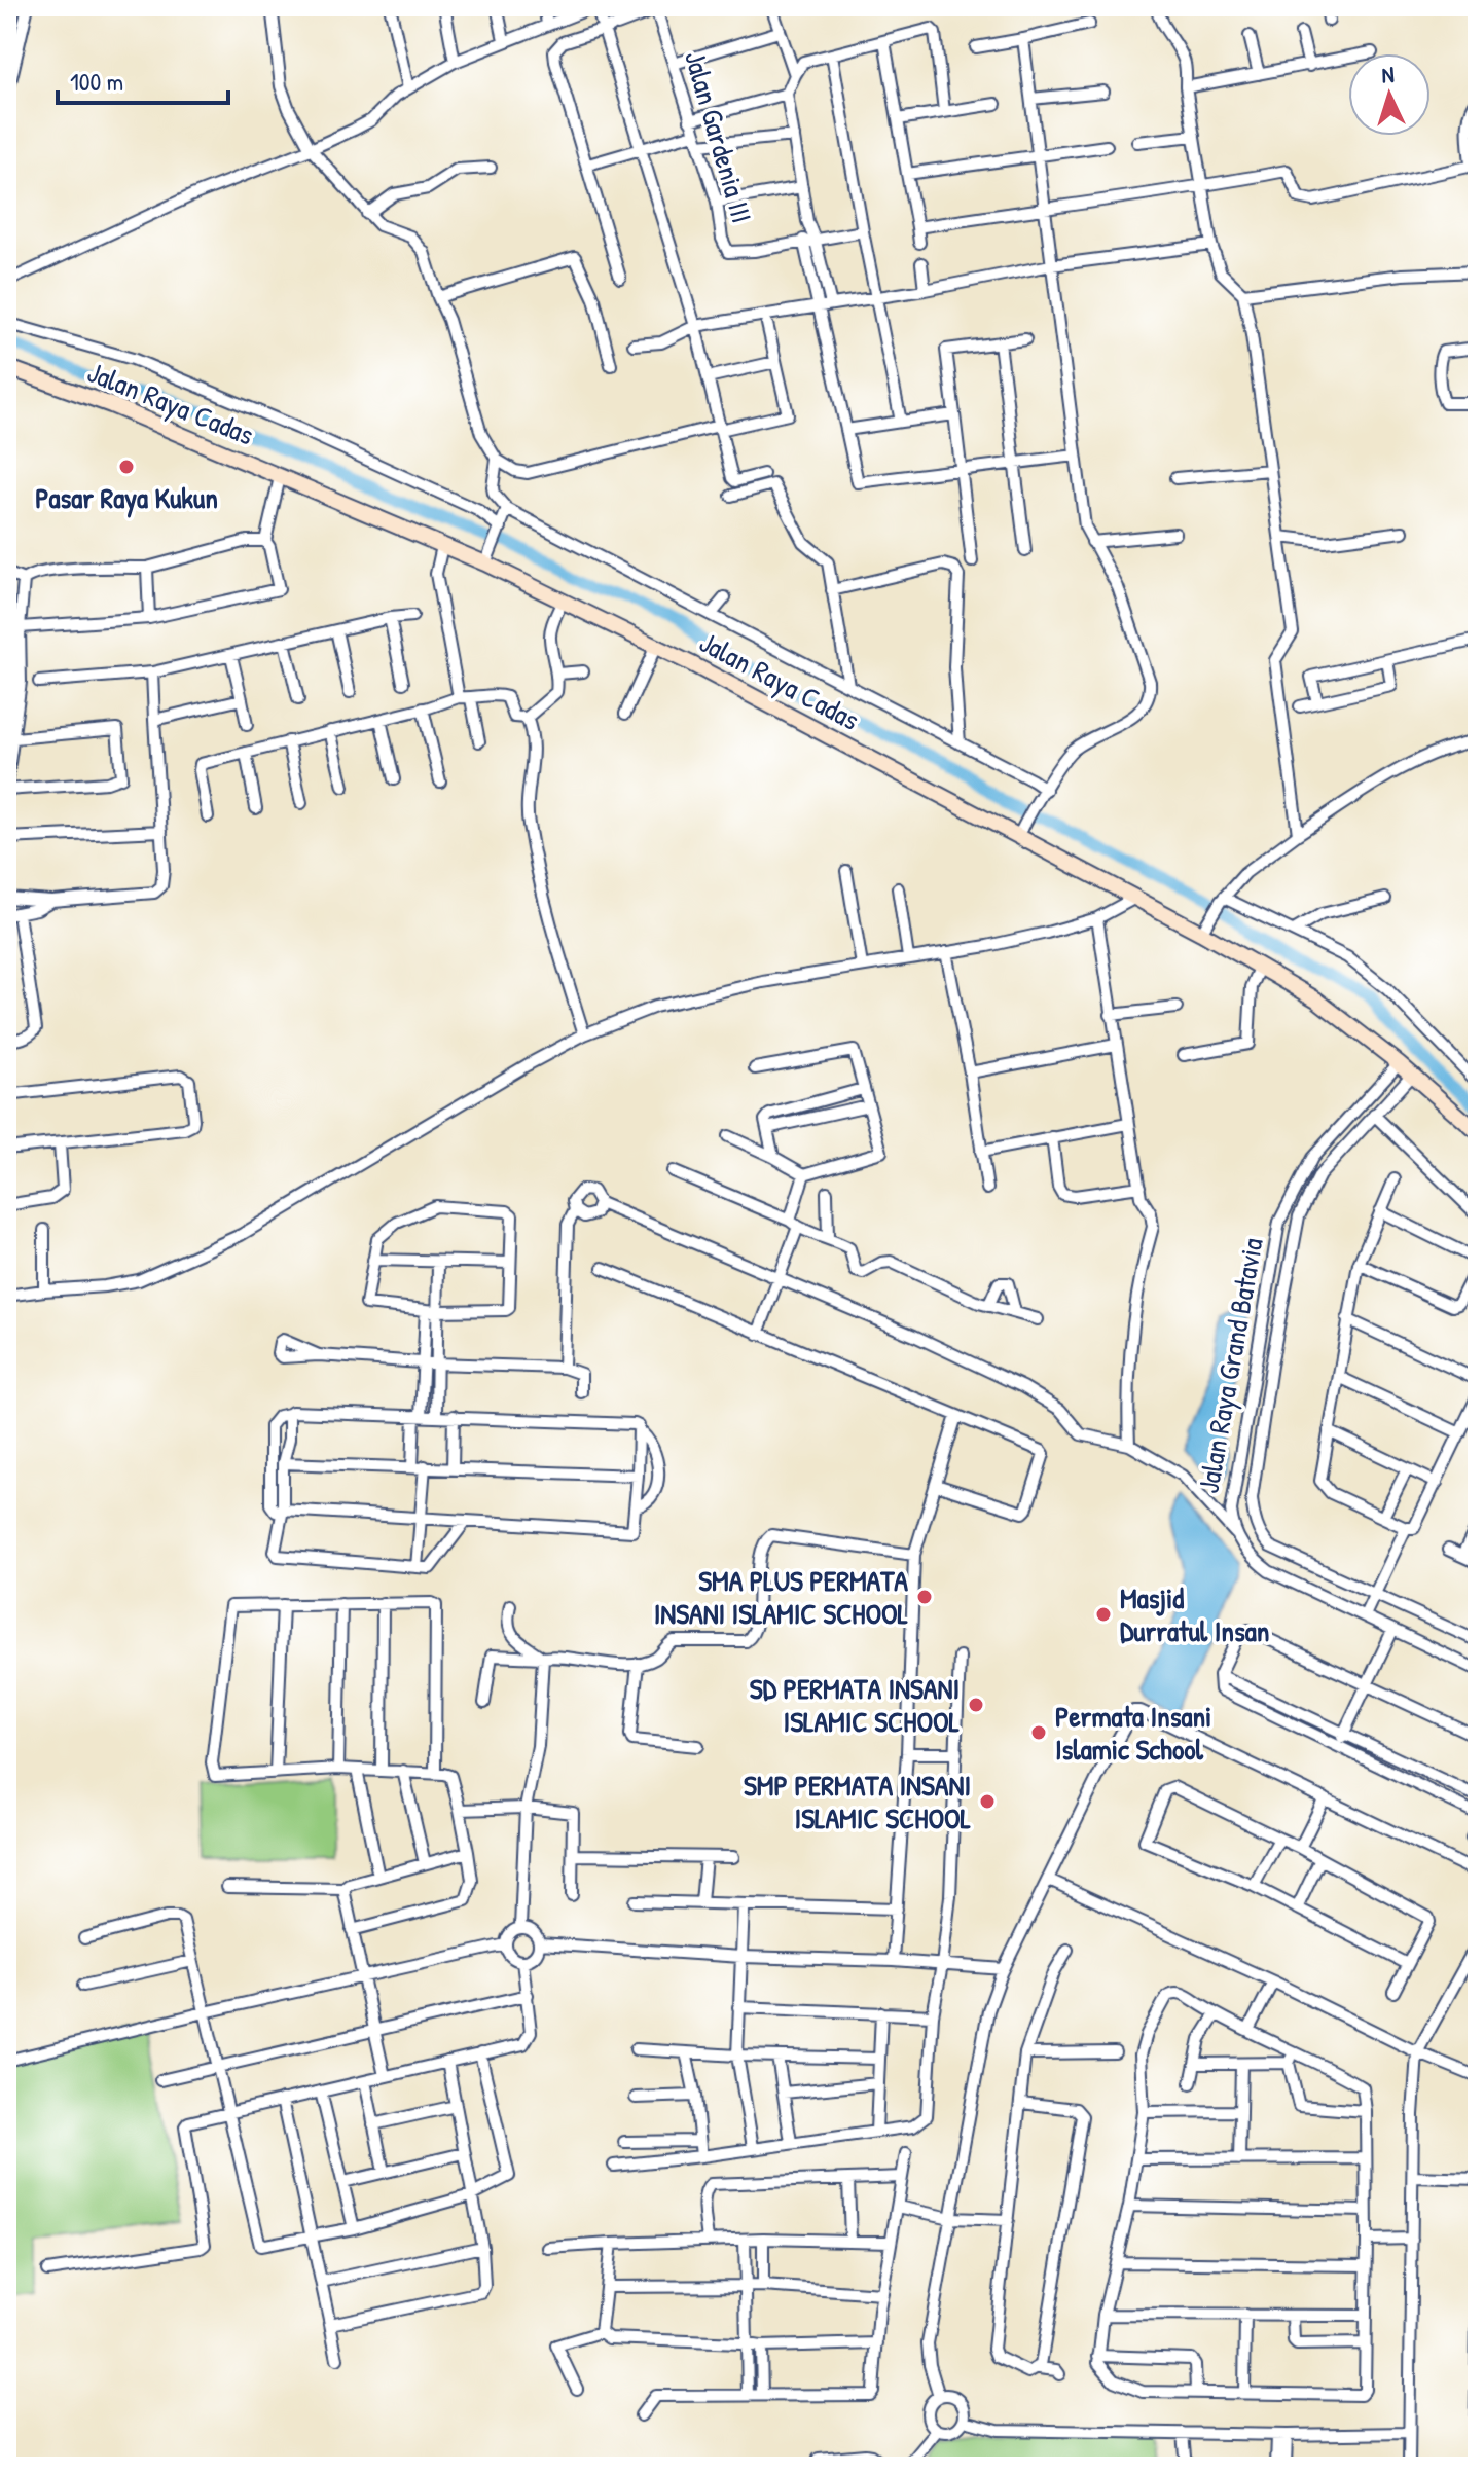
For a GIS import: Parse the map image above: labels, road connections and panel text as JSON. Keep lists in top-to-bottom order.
{
  "streets": {
    "street": ["Jalan Gardenia III", "Jalan Raya Cadas", "Jalan Raya Grand Batavia"]
  },
  "crossings": [
    ["Jalan Raya Cadas", "Jalan Raya Grand Batavia"]
  ],
  "places": [
    "Pasar Raya Kukun",
    "SMA PLUS PERMATA INSANI ISLAMIC SCHOOL",
    "Masjid Durratul Insan",
    "SD PERMATA INSANI ISLAMIC SCHOOL",
    "Permata Insani Islamic School",
    "SMP PERMATA INSANI ISLAMIC SCHOOL"
  ],
  "scale_bar": "100 m",
  "north": "top"
}
